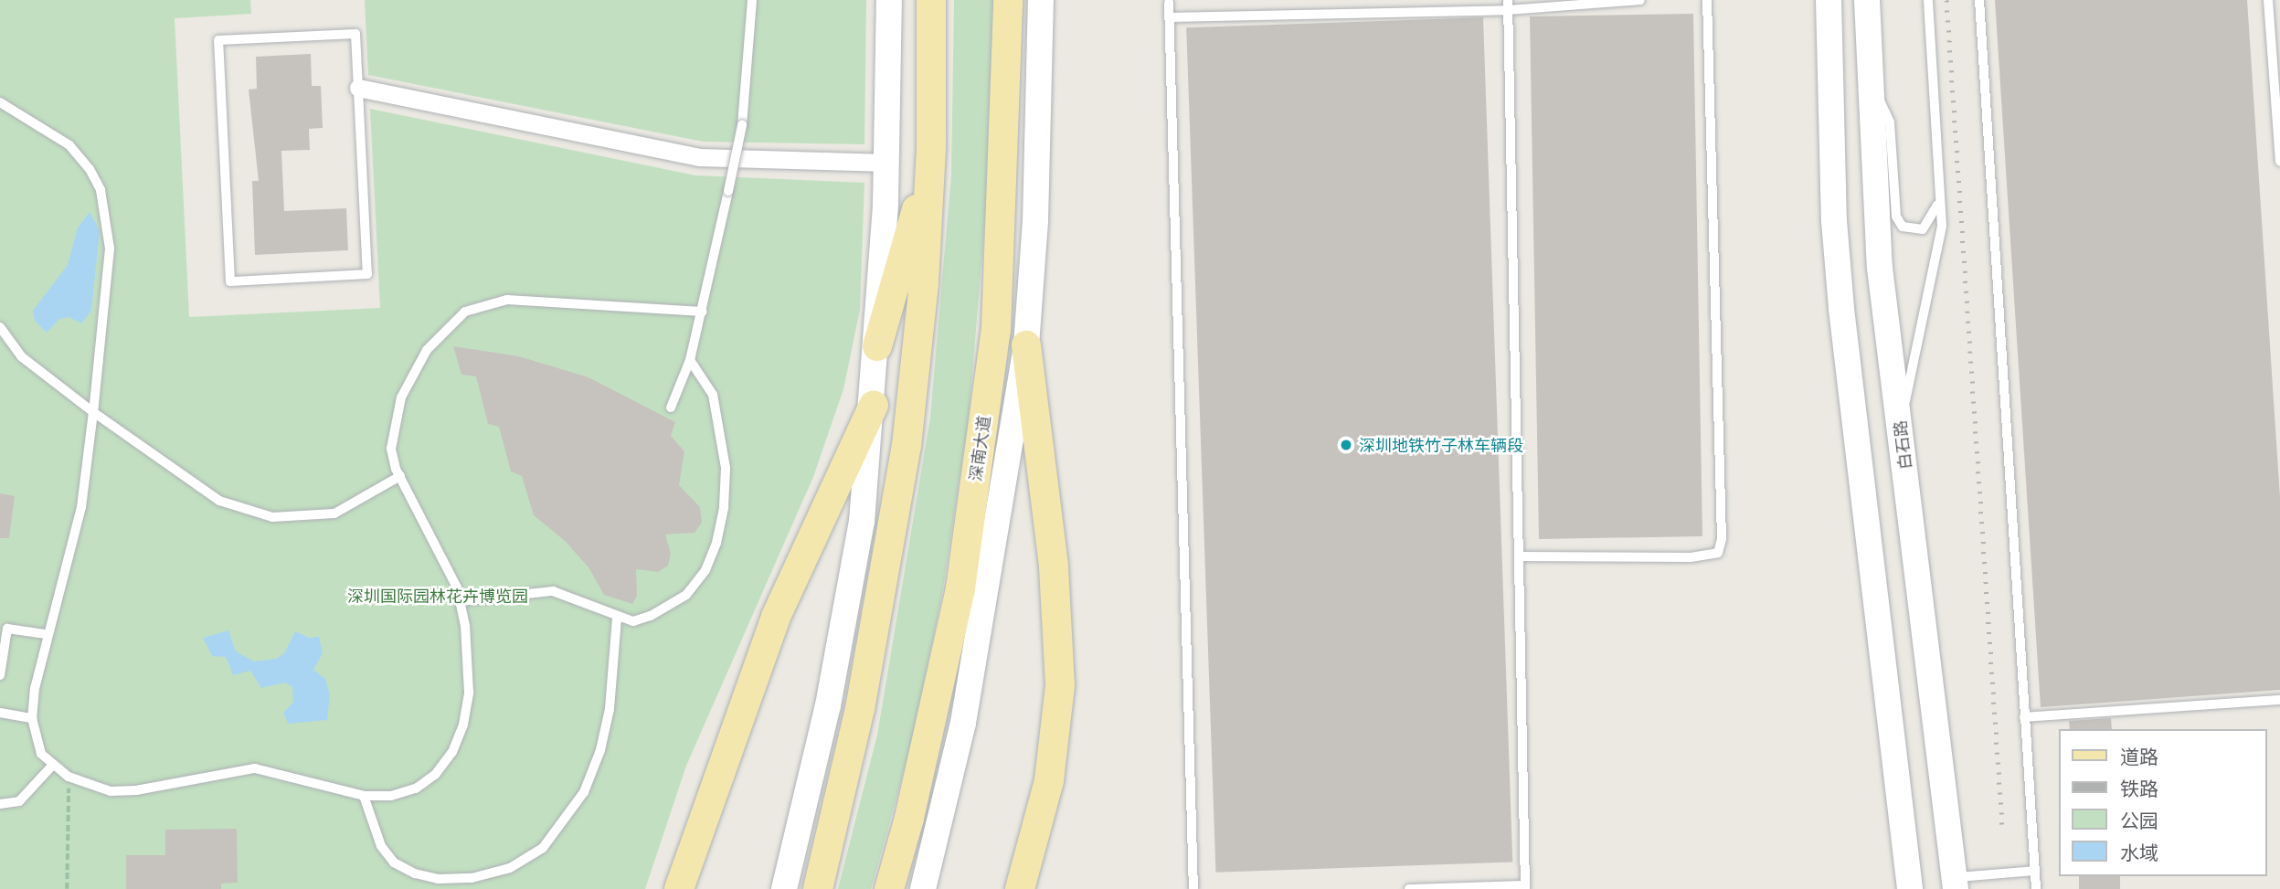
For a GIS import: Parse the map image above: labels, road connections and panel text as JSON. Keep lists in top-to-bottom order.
{
  "streets": {
    "main road": ["白石路", "深南大道"]
  },
  "parks": ["深圳国际园林花卉博览园"],
  "places": ["深圳地铁竹子林车辆段"],
  "legend": [
    "道路",
    "铁路",
    "公园",
    "水域"
  ]
}
